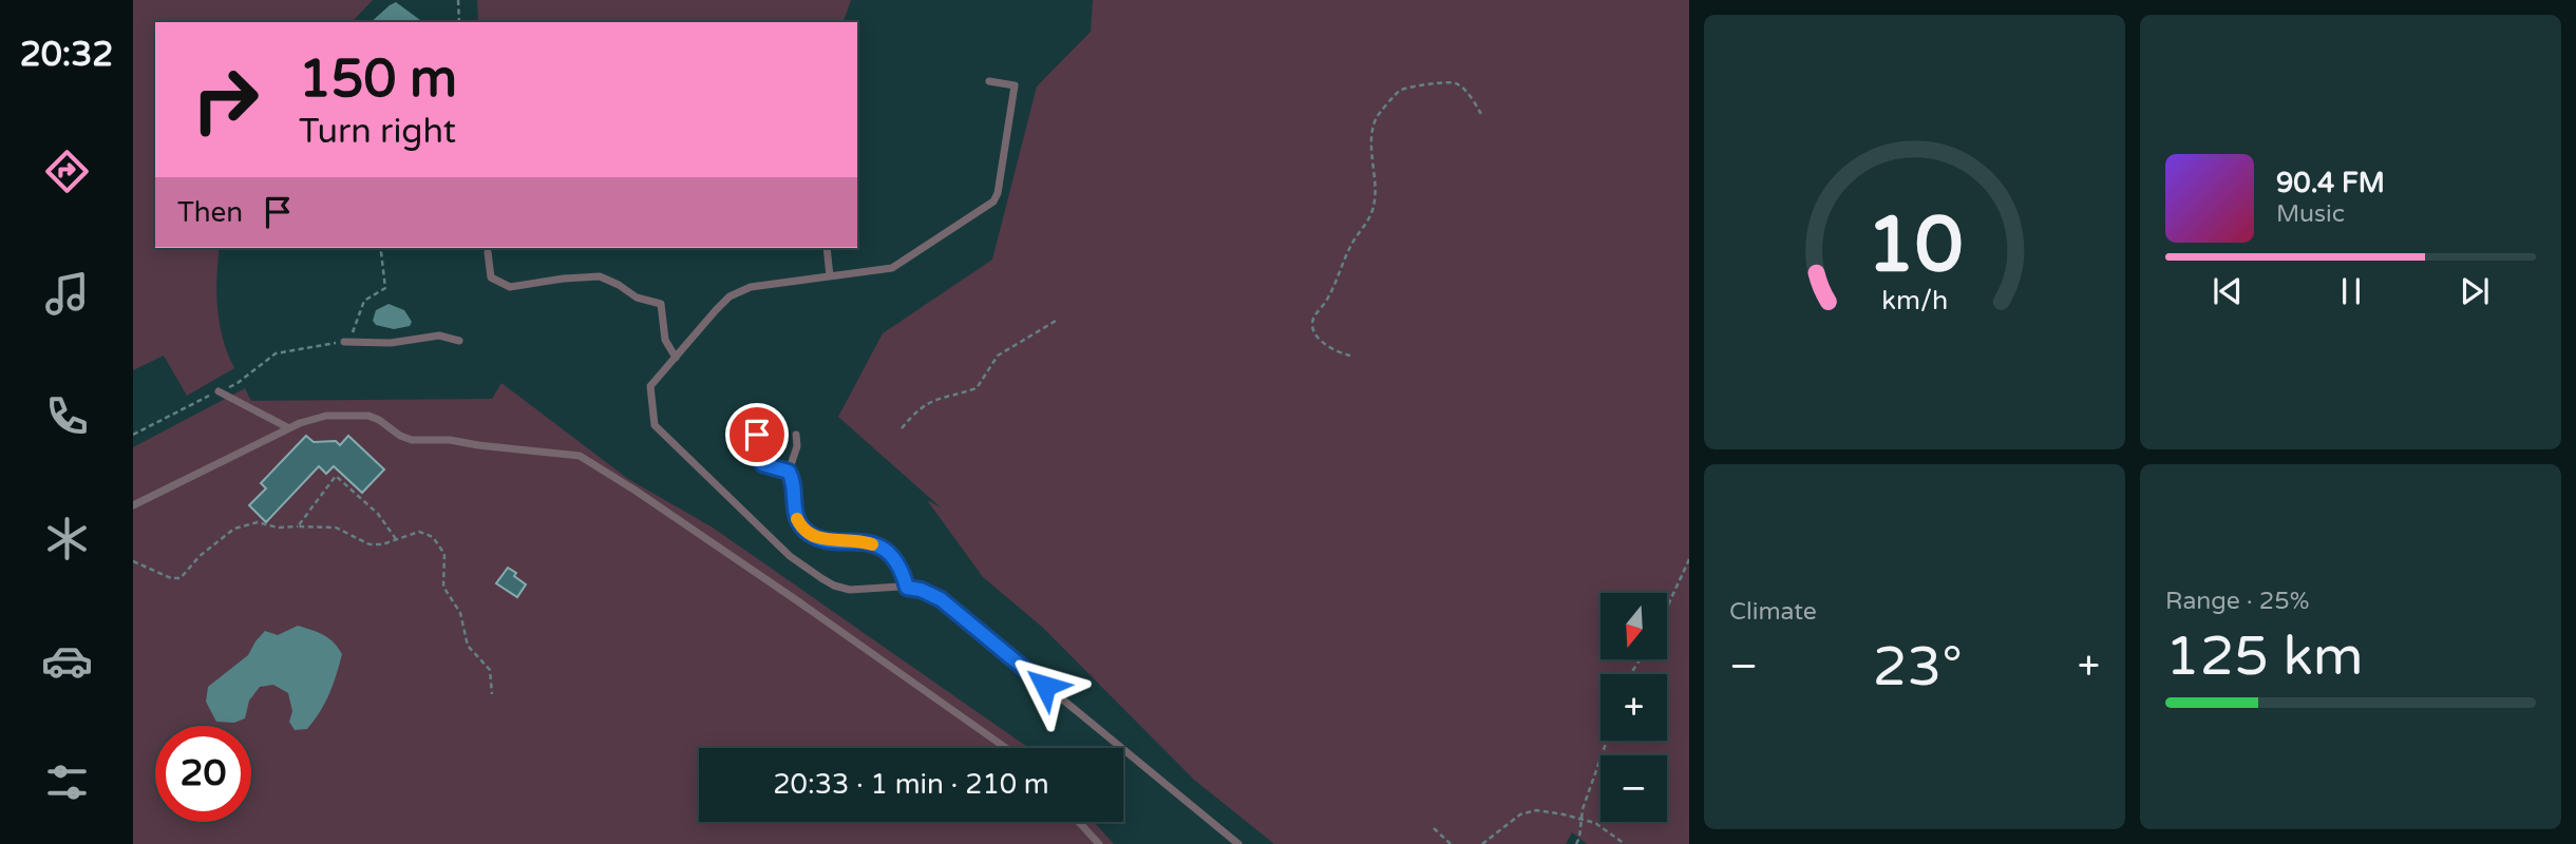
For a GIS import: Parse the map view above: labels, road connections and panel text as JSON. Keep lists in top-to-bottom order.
{
  "north": "bottom",
  "page": {
    "tabs": "20:32",
    "turn": ["150 m", "Turn right"],
    "song": ["90.4 FM", "Music"],
    "then": "Then",
    "tile": [
      "Climate",
      ["Range · 25%", "125 km"]
    ],
    "map_buttons": ["+", "−"],
    "heat": ["−", "23°", "+"],
    "limit": "20",
    "trip": "20:33 · 1 min · 210 m",
    "gauge": ["10", "km/h"]
  }
}
